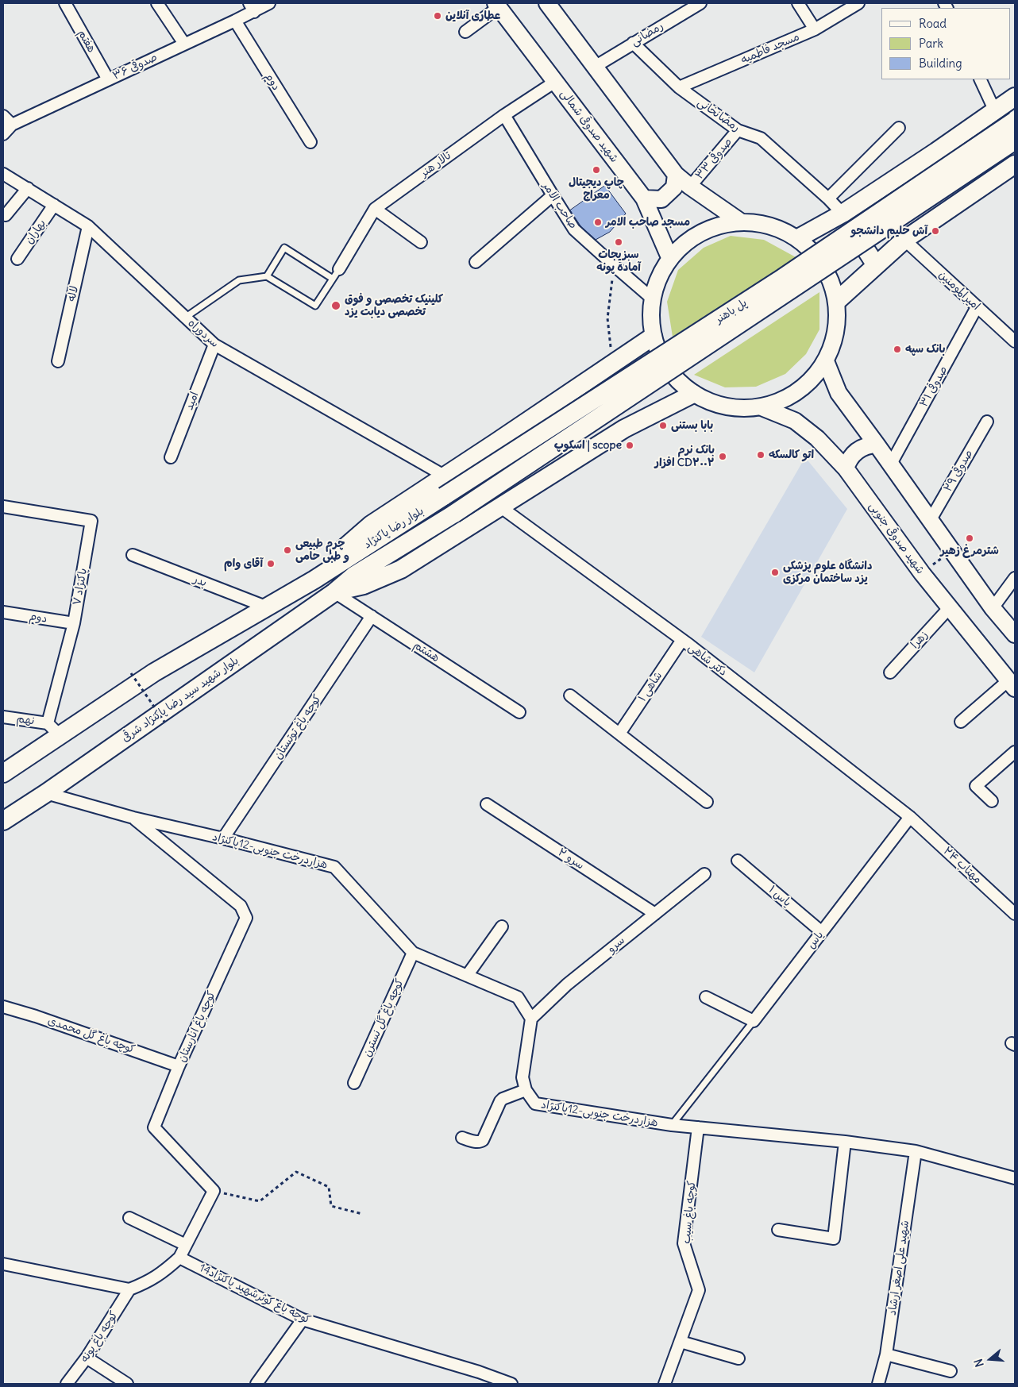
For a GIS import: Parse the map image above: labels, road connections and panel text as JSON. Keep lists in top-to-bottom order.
{
  "streets": {
    "main road": [
      "شهید صدوقی شمالی",
      "پل باهنر",
      "بلوار رضا پاکنژاد",
      "شهید صدوقی جنوبی",
      "بلوار شهید سید رضا پاکنژاد شرقی"
    ],
    "street": [
      "رمضانی",
      "هفتم",
      "مسجد فاطمیه",
      "صدوقی ۳۶",
      "دوم",
      "رمضانخانی",
      "صدوقی ۳۳",
      "تالار هنر",
      "صاحب الامر",
      "بهاران",
      "امیرالمومنین",
      "لاله",
      "سردوراه",
      "صدوقی ۳۱",
      "امید",
      "صدوقی ۲۹",
      "بدر",
      "پاکنژاد ۷",
      "زهرا",
      "هشتم",
      "دکتر شاهی",
      "شاهی ۱",
      "نهم",
      "کوچه باغ توتستان",
      "هزاردرخت جنوبی-12پاکنژاد",
      "سرو ۲",
      "مهتاب ۲۴",
      "یاس ۱",
      "یاس",
      "سرو",
      "کوچه باغ گل نسترن",
      "کوچه باغ انارستان",
      "کوچه باغ گل محمدی",
      "کوچه باغ سیب",
      "شهید علی اصغر ارشاد",
      "کوچه باغ کوثرشهید پاکنژاد14",
      "کوچه باغ پونه"
    ]
  },
  "crossings": [
    ["رمضانی", "رمضانخانی"],
    ["هفتم", "صدوقی ۳۶"],
    ["مسجد فاطمیه", "رمضانخانی"],
    ["صدوقی ۳۶", "دوم"],
    ["دوم", "پاکنژاد ۷"],
    ["رمضانخانی", "صدوقی ۳۳"],
    ["شهید صدوقی شمالی", "تالار هنر"],
    ["تالار هنر", "صاحب الامر"],
    ["بهاران", "سردوراه"],
    ["امیرالمومنین", "صدوقی ۳۱"],
    ["لاله", "سردوراه"],
    ["پل باهنر", "بلوار رضا پاکنژاد"],
    ["سردوراه", "امید"],
    ["بلوار رضا پاکنژاد", "بلوار شهید سید رضا پاکنژاد شرقی"],
    ["شهید صدوقی جنوبی", "زهرا"],
    ["پاکنژاد ۷", "نهم"],
    ["هشتم", "بلوار شهید سید رضا پاکنژاد شرقی"],
    ["هشتم", "کوچه باغ توتستان"],
    ["دکتر شاهی", "شاهی ۱"],
    ["دکتر شاهی", "مهتاب ۲۴"],
    ["دکتر شاهی", "یاس"],
    ["بلوار شهید سید رضا پاکنژاد شرقی", "هزاردرخت جنوبی-12پاکنژاد"],
    ["کوچه باغ توتستان", "هزاردرخت جنوبی-12پاکنژاد"],
    ["هزاردرخت جنوبی-12پاکنژاد", "سرو"],
    ["هزاردرخت جنوبی-12پاکنژاد", "کوچه باغ گل نسترن"],
    ["هزاردرخت جنوبی-12پاکنژاد", "کوچه باغ انارستان"],
    ["هزاردرخت جنوبی-12پاکنژاد", "کوچه باغ سیب"],
    ["هزاردرخت جنوبی-12پاکنژاد", "شهید علی اصغر ارشاد"],
    ["سرو ۲", "سرو"],
    ["مهتاب ۲۴", "یاس"],
    ["یاس ۱", "یاس"],
    ["کوچه باغ انارستان", "کوچه باغ گل محمدی"]
  ],
  "places": [
    "عطاری آنلاین",
    "چاپ دیجیتال معراج",
    "مسجد صاحب الامر",
    "آش حلیم دانشجو",
    "سبزیجات آماده پونه",
    "کلینیک تخصصی و فوق تخصصی دیابت یزد",
    "بانک سپه",
    "بابا بستنی",
    "اسکوپ | scope",
    "اتو کالسکه",
    "بانک نرم افزار CD۲۰۰۲",
    "شترمرغ زهیر",
    "چرم طبیعی و طبی حامی",
    "آقای وام",
    "دانشگاه علوم پزشکی یزد ساختمان مرکزی"
  ],
  "legend": ["Road", "Park", "Building"],
  "north": "left"
}
